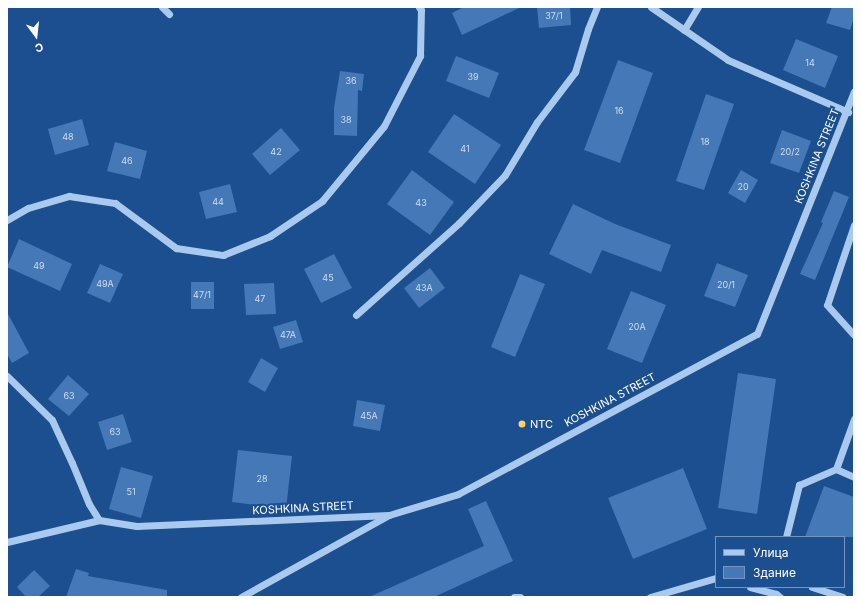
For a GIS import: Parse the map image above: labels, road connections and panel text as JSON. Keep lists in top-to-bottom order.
{
  "streets": {
    "street": ["KOSHKINA STREET"]
  },
  "places": ["NTC"],
  "house_numbers": [
    "37/1",
    "14",
    "39",
    "36",
    "16",
    "38",
    "48",
    "18",
    "41",
    "42",
    "20/2",
    "46",
    "20",
    "44",
    "43",
    "49",
    "45",
    "49А",
    "20/1",
    "43А",
    "47/1",
    "47",
    "20А",
    "47А",
    "63",
    "45А",
    "63",
    "28",
    "51"
  ],
  "legend": ["Улица", "Здание"],
  "north": "bottom"
}
